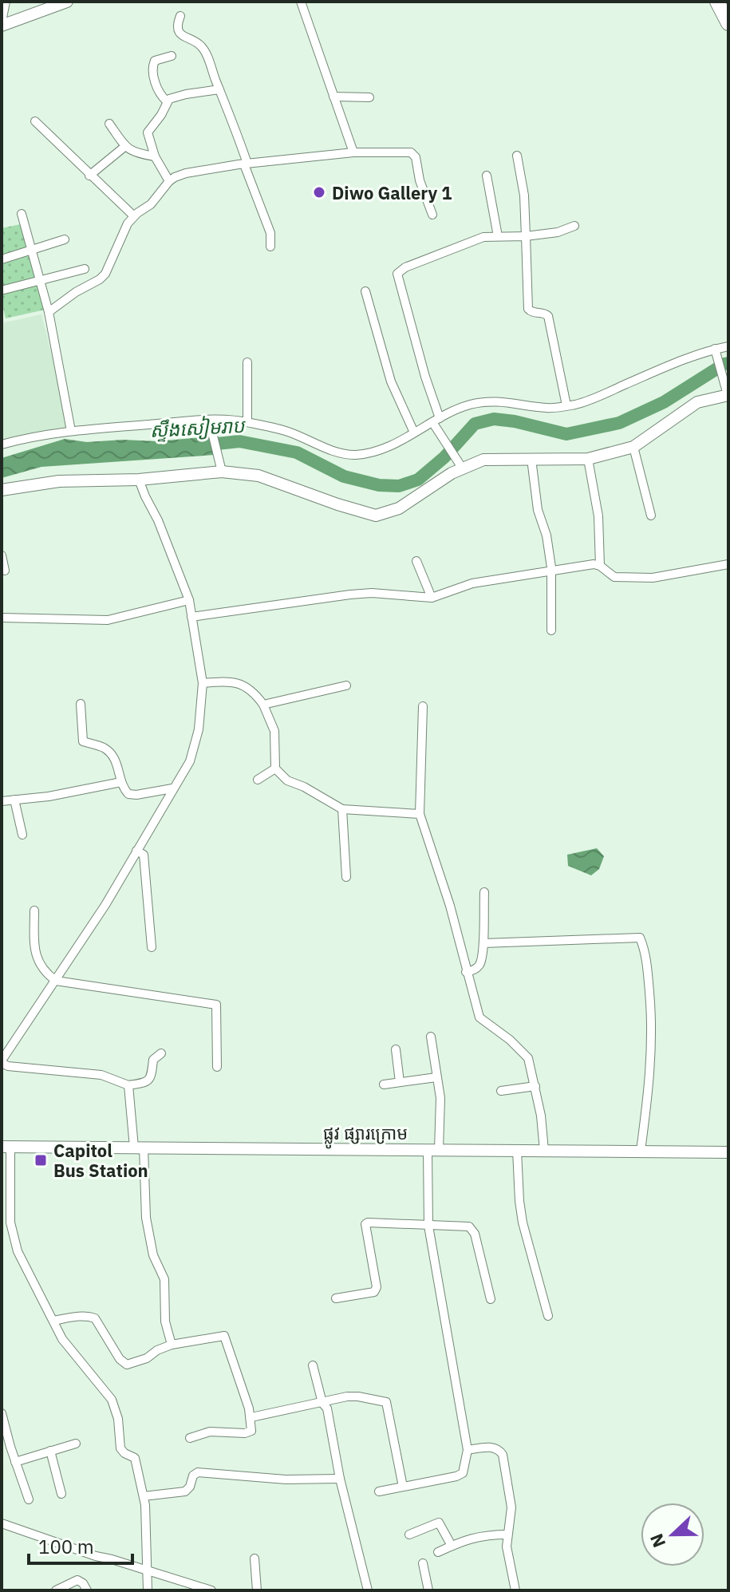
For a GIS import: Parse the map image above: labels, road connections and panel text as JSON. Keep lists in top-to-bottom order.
{
  "streets": {
    "street": ["ផ្លូវ ផ្សារក្រោម"]
  },
  "water": ["ស្ទឹងសៀមរាប"],
  "places": {
    "other": ["Diwo Gallery 1"],
    "transit": ["Capitol Bus Station"]
  },
  "scale_bar": "100 m",
  "north": "left"
}
